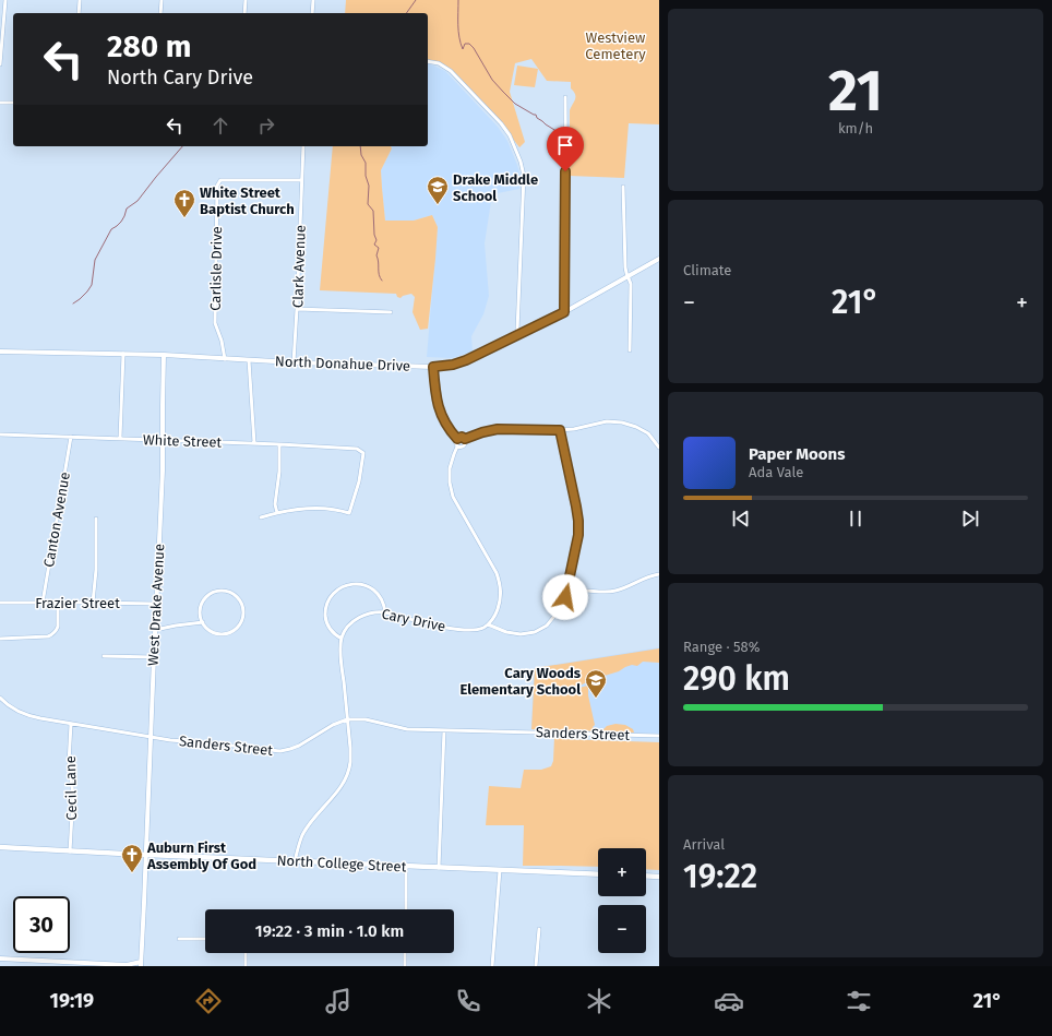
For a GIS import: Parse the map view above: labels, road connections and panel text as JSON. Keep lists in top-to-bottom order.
{
  "streets": {
    "main road": ["North College Street"],
    "street": [
      "Clark Avenue",
      "Carlisle Drive",
      "North Donahue Drive",
      "White Street",
      "Canton Avenue",
      "Frazier Street",
      "West Drake Avenue",
      "Cary Drive",
      "Sanders Street",
      "Cecil Lane"
    ]
  },
  "crossings": [
    ["Clark Avenue", "Carlisle Drive"],
    ["Clark Avenue", "North Donahue Drive"],
    ["Carlisle Drive", "North Donahue Drive"],
    ["North Donahue Drive", "West Drake Avenue"],
    ["White Street", "Canton Avenue"],
    ["White Street", "West Drake Avenue"],
    ["Canton Avenue", "Frazier Street"],
    ["Frazier Street", "West Drake Avenue"],
    ["West Drake Avenue", "Sanders Street"],
    ["West Drake Avenue", "North College Street"],
    ["Sanders Street", "Cecil Lane"],
    ["Cecil Lane", "North College Street"]
  ],
  "parks": ["Westview Cemetery"],
  "places": {
    "school or university": ["Drake Middle School", "Cary Woods Elementary School"],
    "church": ["White Street Baptist Church", "Auburn First Assembly Of God"]
  },
  "page": {
    "tile": [
      ["21", "km/h"],
      "Climate",
      ["Range · 58%", "290 km"],
      ["Arrival", "19:22"]
    ],
    "turn": ["280 m", "North Cary Drive"],
    "heat": ["−", "21°", "+"],
    "song": ["Paper Moons", "Ada Vale"],
    "map_buttons": ["+", "−"],
    "limit": "30",
    "trip": "19:22 · 3 min · 1.0 km",
    "tabs": ["19:19", "21°"]
  }
}
